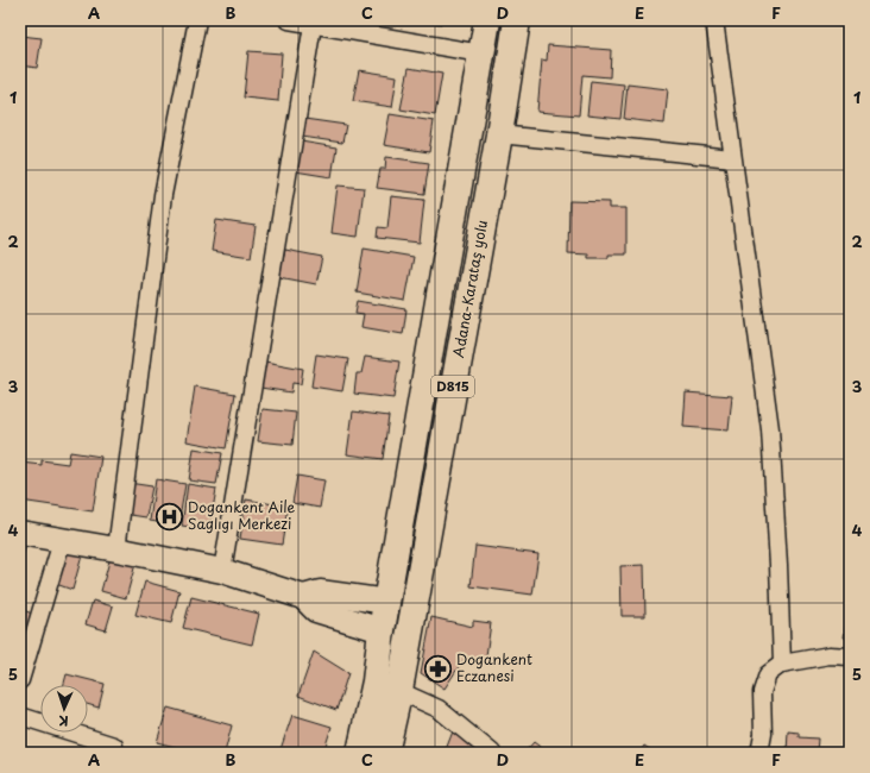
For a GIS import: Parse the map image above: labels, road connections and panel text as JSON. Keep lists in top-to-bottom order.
{
  "streets": {
    "main road": ["Adana-Karataş yolu", "D815"]
  },
  "places": {
    "hospital": ["Dogankent Aile Saglıgı Merkezi"],
    "pharmacy": ["Dogankent Eczanesi"]
  },
  "north": "bottom",
  "grid": {
    "columns": [
      "A",
      "B",
      "C",
      "D",
      "E",
      "F"
    ],
    "rows": [
      "1",
      "2",
      "3",
      "4",
      "5"
    ]
  }
}
